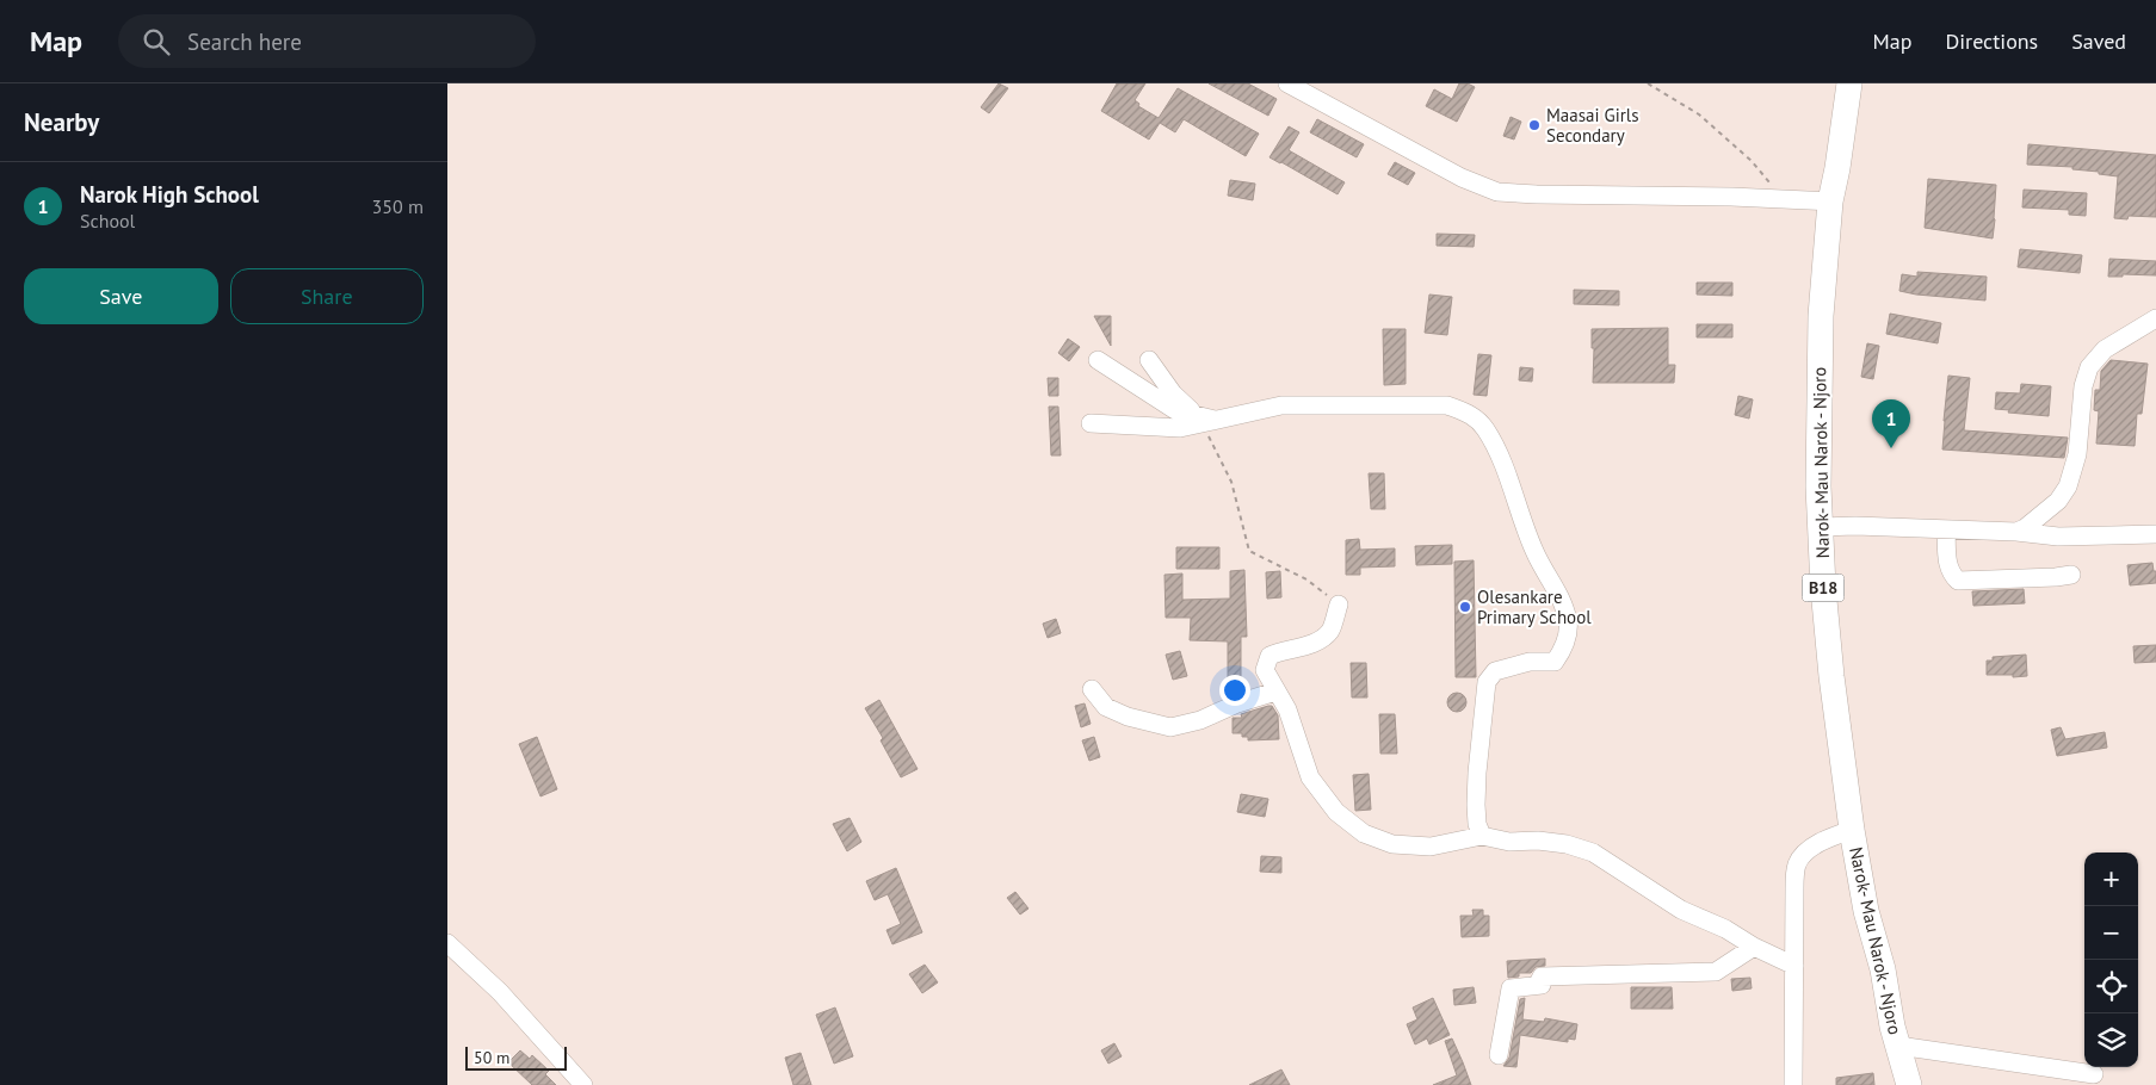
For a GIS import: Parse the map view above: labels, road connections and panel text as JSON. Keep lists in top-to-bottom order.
{
  "streets": {
    "highway": ["Narok- Mau Narok - Njoro", "B18"]
  },
  "places": ["Maasai Girls Secondary", "Olesankare Primary School"],
  "scale_bar": "50 m",
  "page": {
    "header": "Map",
    "search": "Search here",
    "nav": ["Map", "Directions", "Saved"],
    "heading": "Nearby",
    "list": [
      {
        "mark": "1",
        "name": "Narok High School",
        "note": "School",
        "value": "350 m"
      }
    ],
    "buttons": ["Save", "Share"],
    "pins": "1",
    "map_buttons": ["+", "−"],
    "scale": "50 m"
  }
}
